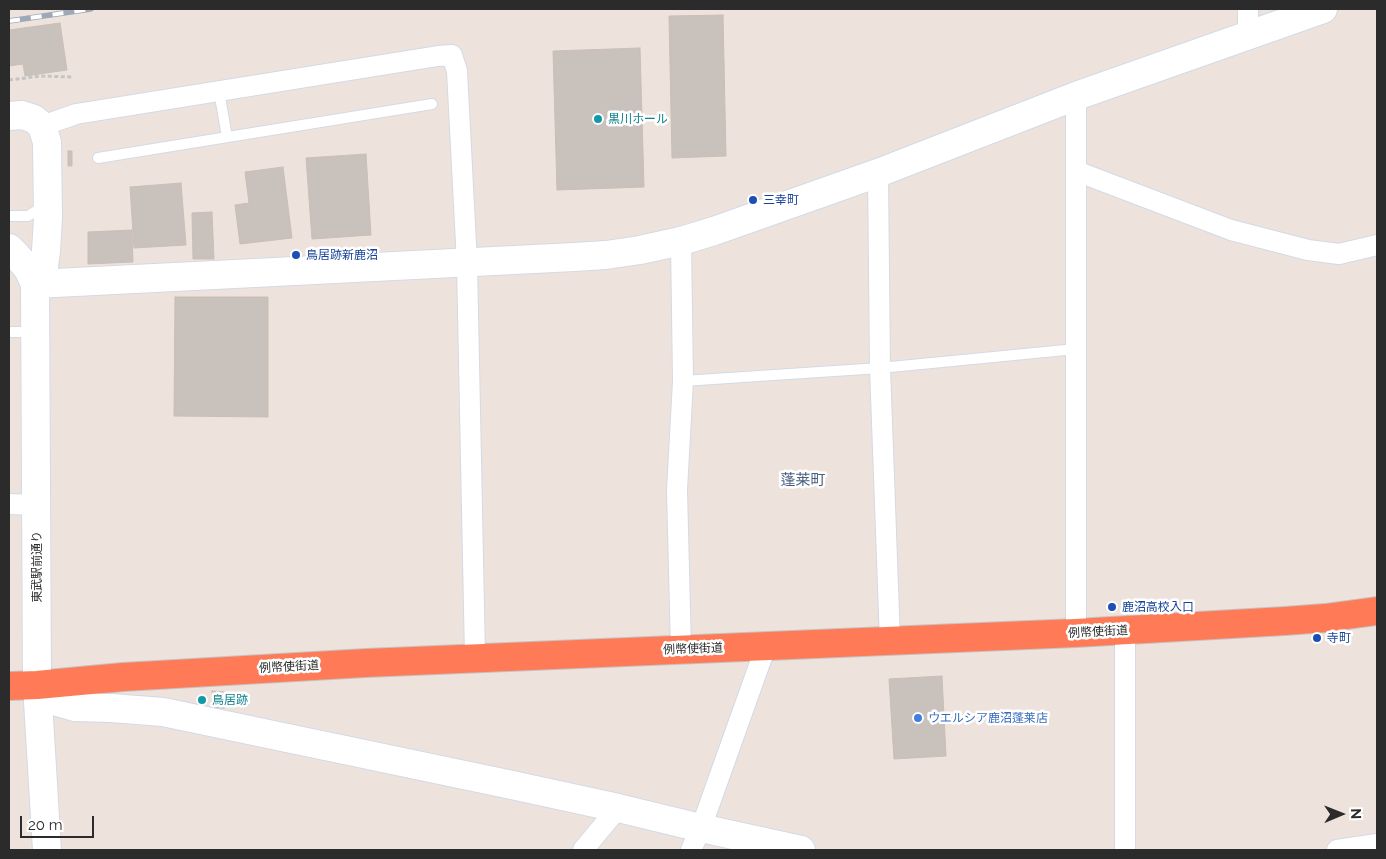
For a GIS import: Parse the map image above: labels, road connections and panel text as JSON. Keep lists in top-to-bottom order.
{
  "streets": {
    "highway": ["例幣使街道"],
    "street": ["東武駅前通り"]
  },
  "crossings": [
    ["東武駅前通り", "例幣使街道"]
  ],
  "districts": ["蓬莱町"],
  "places": [
    "黒川ホール",
    "三幸町",
    "鳥居跡新鹿沼",
    "鹿沼高校入口",
    "寺町",
    "鳥居跡",
    "ウエルシア鹿沼蓬莱店"
  ],
  "scale_bar": "20 m",
  "north": "right"
}
